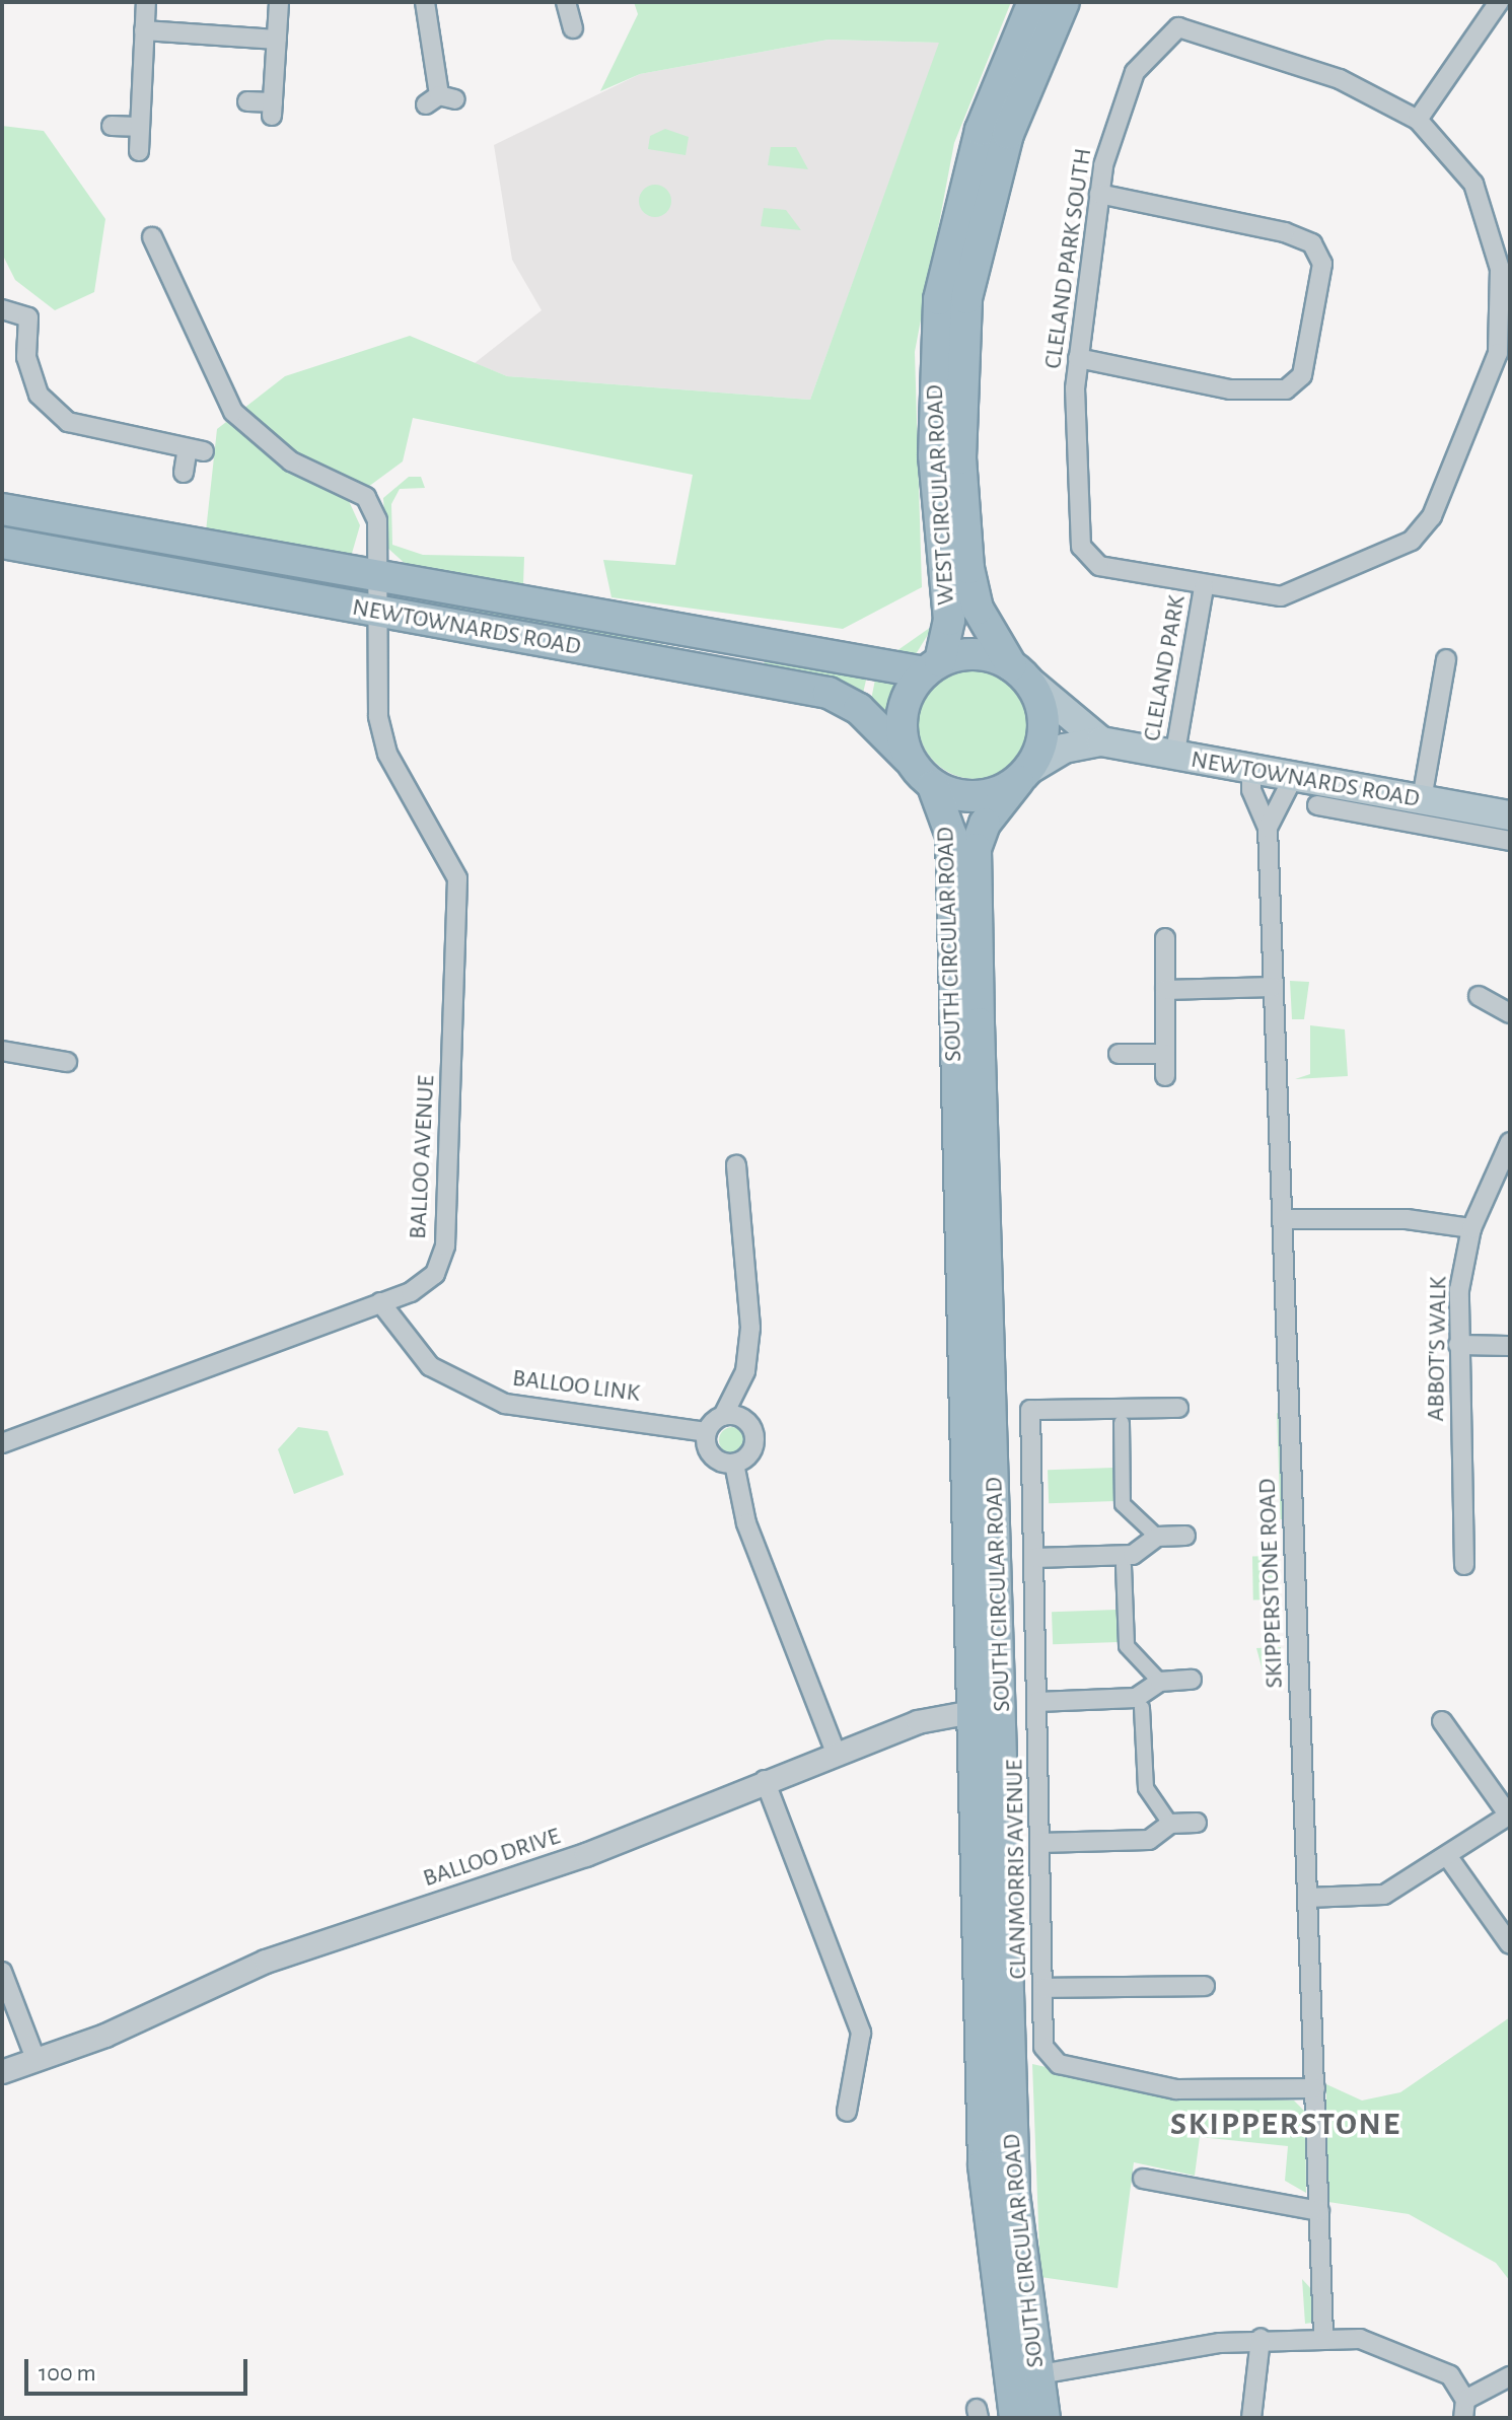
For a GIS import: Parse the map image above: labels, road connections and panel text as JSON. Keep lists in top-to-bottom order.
{
  "streets": {
    "highway": ["WEST CIRCULAR ROAD", "NEWTOWNARDS ROAD", "SOUTH CIRCULAR ROAD"],
    "street": [
      "CLELAND PARK SOUTH",
      "CLELAND PARK",
      "BALLOO AVENUE",
      "ABBOT'S WALK",
      "BALLOO LINK",
      "SKIPPERSTONE ROAD",
      "BALLOO DRIVE",
      "CLANMORRIS AVENUE"
    ]
  },
  "crossings": [
    ["CLELAND PARK SOUTH", "CLELAND PARK"],
    ["WEST CIRCULAR ROAD", "NEWTOWNARDS ROAD"],
    ["WEST CIRCULAR ROAD", "SOUTH CIRCULAR ROAD"],
    ["NEWTOWNARDS ROAD", "CLELAND PARK"],
    ["NEWTOWNARDS ROAD", "SOUTH CIRCULAR ROAD"],
    ["NEWTOWNARDS ROAD", "BALLOO AVENUE"],
    ["NEWTOWNARDS ROAD", "SKIPPERSTONE ROAD"],
    ["SOUTH CIRCULAR ROAD", "BALLOO DRIVE"],
    ["BALLOO AVENUE", "BALLOO LINK"],
    ["SKIPPERSTONE ROAD", "CLANMORRIS AVENUE"]
  ],
  "districts": ["SKIPPERSTONE"],
  "scale_bar": "100 m"
}
